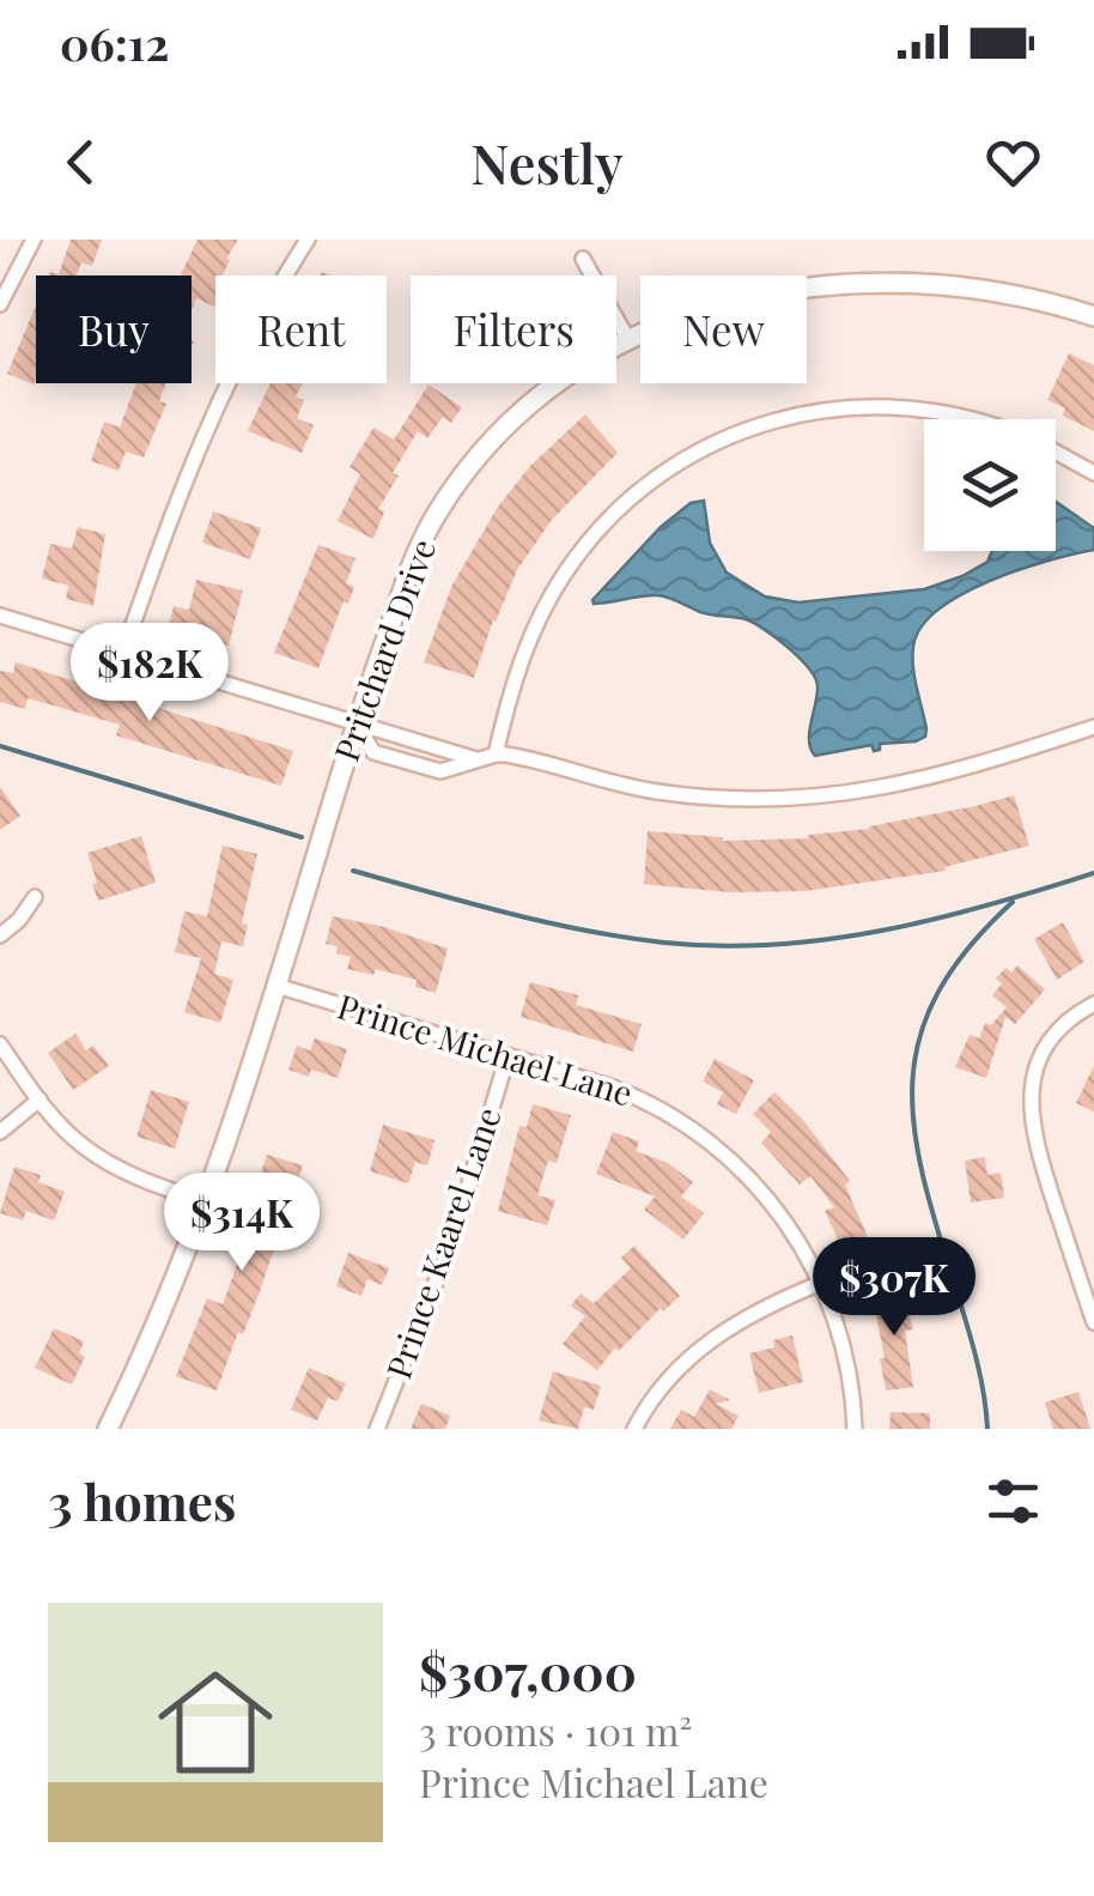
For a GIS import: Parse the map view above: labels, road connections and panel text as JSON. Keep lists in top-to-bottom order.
{
  "streets": {
    "street": ["Pritchard Drive", "Prince Michael Lane", "Prince Kaarel Lane"]
  },
  "crossings": [
    ["Pritchard Drive", "Prince Michael Lane"],
    ["Prince Michael Lane", "Prince Kaarel Lane"]
  ],
  "page": {
    "status": "06:12",
    "header": "Nestly",
    "chip": [
      "Buy",
      "Rent",
      "Filters",
      "New"
    ],
    "price": ["$182K", "$314K", "$307K"],
    "heading": "3 homes",
    "list": [
      {
        "name": "$307,000",
        "note": "3 rooms · 101 m² · Prince Michael Lane"
      }
    ]
  }
}
